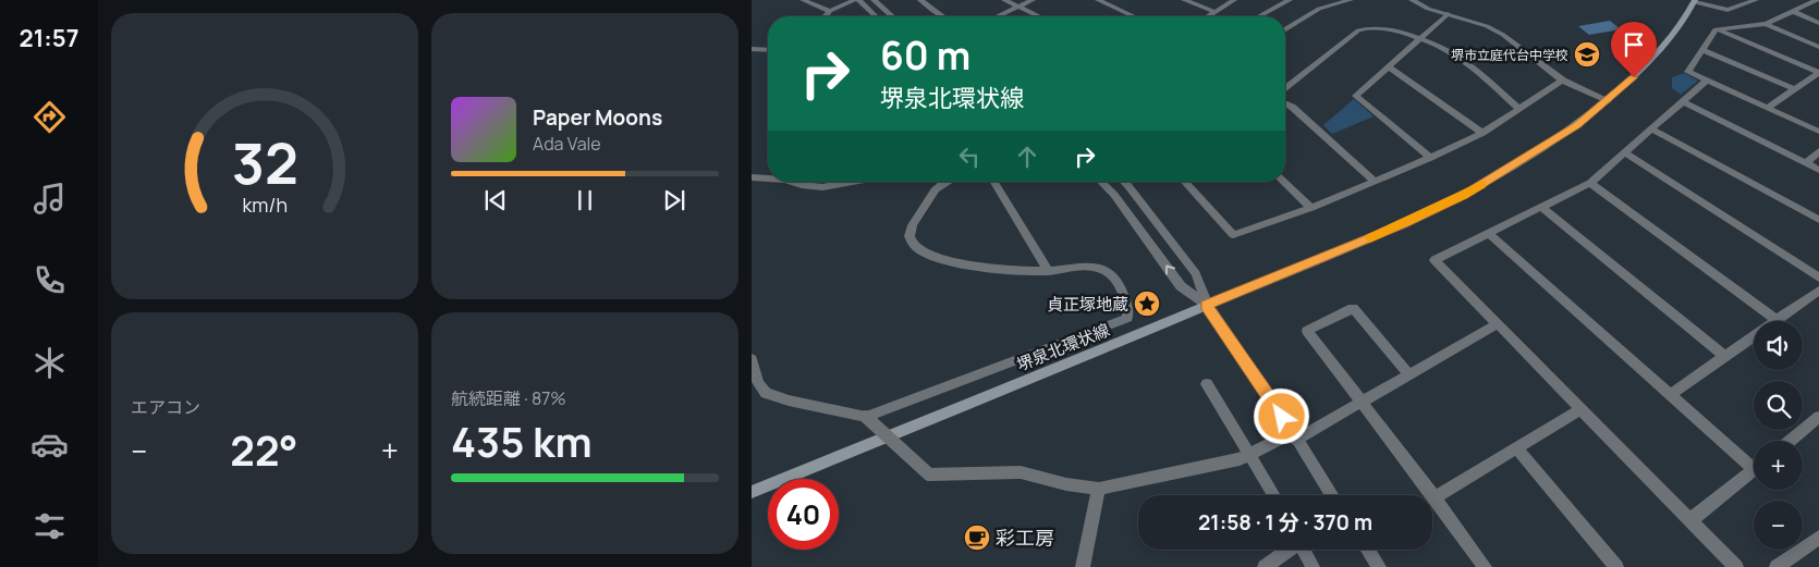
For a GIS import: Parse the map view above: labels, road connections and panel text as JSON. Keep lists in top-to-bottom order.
{
  "streets": {
    "main road": ["堺泉北環状線"]
  },
  "places": {
    "school or university": ["堺市立庭代台中学校"],
    "place": ["貞正塚地蔵"],
    "cafe": ["彩工房"]
  },
  "page": {
    "tabs": "21:57",
    "turn": ["60 m", "堺泉北環状線"],
    "song": ["Paper Moons", "Ada Vale"],
    "tile": [
      "エアコン",
      ["航続距離 · 87%", "435 km"]
    ],
    "map_buttons": ["+", "−"],
    "heat": ["−", "22°", "+"],
    "limit": "40",
    "trip": "21:58 · 1 分 · 370 m",
    "gauge": ["32", "km/h"]
  }
}
